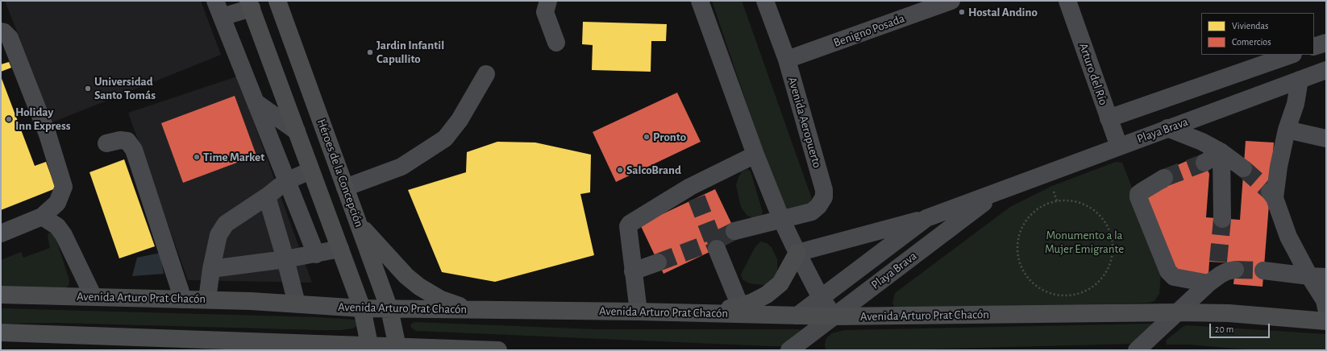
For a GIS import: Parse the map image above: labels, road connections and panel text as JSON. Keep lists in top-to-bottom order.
{
  "streets": {
    "main road": ["Héroes de la Concepción", "Avenida Arturo Prat Chacón"],
    "street": [
      "Benigno Posada",
      "Arturo del Río",
      "Avenida Aeropuerto",
      "Playa Brava"
    ]
  },
  "crossings": [
    ["Benigno Posada", "Avenida Aeropuerto"],
    ["Arturo del Río", "Playa Brava"],
    ["Playa Brava", "Avenida Arturo Prat Chacón"],
    ["Héroes de la Concepción", "Avenida Arturo Prat Chacón"]
  ],
  "parks": ["Monumento a la Mujer Emigrante"],
  "places": [
    "Hostal Andino",
    "Jardin Infantil Capullito",
    "Universidad Santo Tomás",
    "Holiday Inn Express",
    "Pronto",
    "Time Market",
    "SalcoBrand"
  ],
  "legend": ["Viviendas", "Comercios"],
  "scale_bar": "20 m"
}
